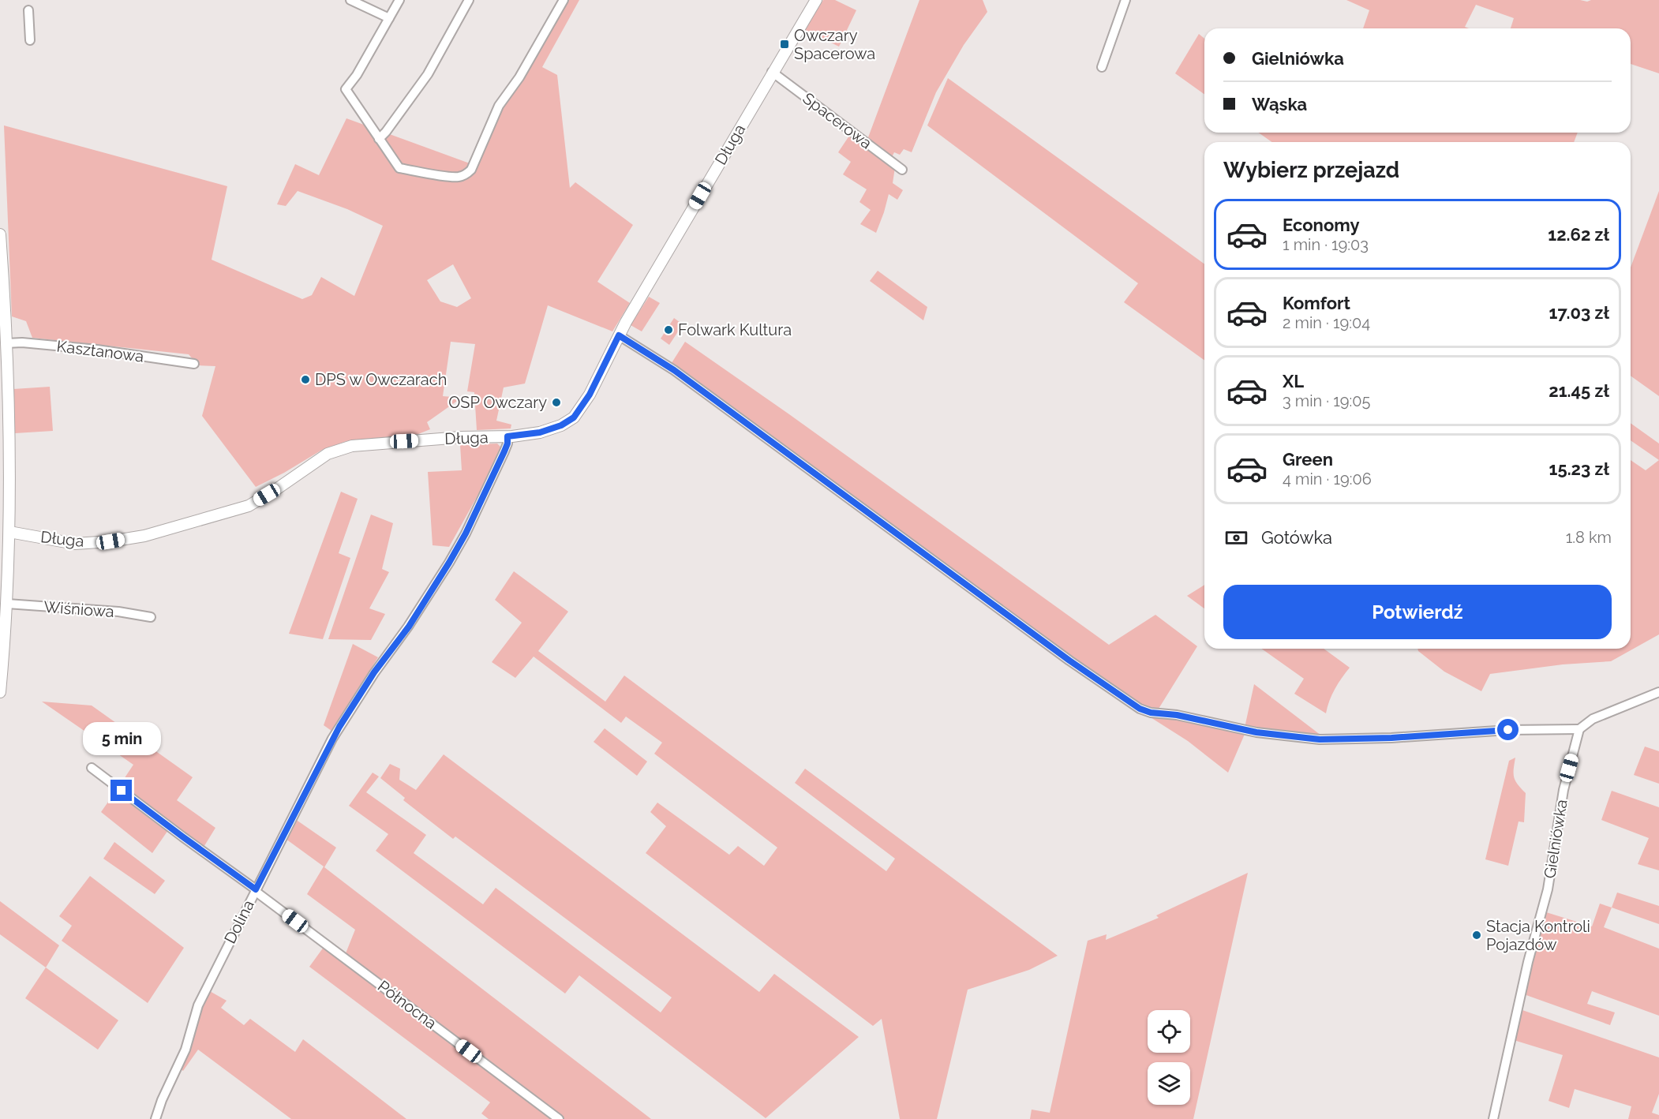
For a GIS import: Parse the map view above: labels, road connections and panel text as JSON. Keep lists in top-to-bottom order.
{
  "streets": {
    "street": [
      "Spacerowa",
      "Długa",
      "Kasztanowa",
      "Wiśniowa",
      "Gielniówka",
      "Dolina",
      "Północna"
    ]
  },
  "crossings": [
    ["Spacerowa", "Długa"],
    ["Długa", "Dolina"],
    ["Dolina", "Północna"]
  ],
  "places": {
    "transit": ["Owczary Spacerowa"],
    "other": [
      "Folwark Kultura",
      "DPS w Owczarach",
      "OSP Owczary",
      "Stacja Kontroli Pojazdów"
    ]
  },
  "page": {
    "banner": ["Gielniówka", "Wąska"],
    "heading": "Wybierz przejazd",
    "list": [
      {
        "name": "Economy",
        "note": "1 min · 19:03",
        "value": "12.62 zł"
      },
      {
        "name": "Komfort",
        "note": "2 min · 19:04",
        "value": "17.03 zł"
      },
      {
        "name": "XL",
        "note": "3 min · 19:05",
        "value": "21.45 zł"
      },
      {
        "name": "Green",
        "note": "4 min · 19:06",
        "value": "15.23 zł"
      }
    ],
    "pay": ["Gotówka", "1.8 km"],
    "buttons": "Potwierdź",
    "bubble": "5 min"
  }
}
